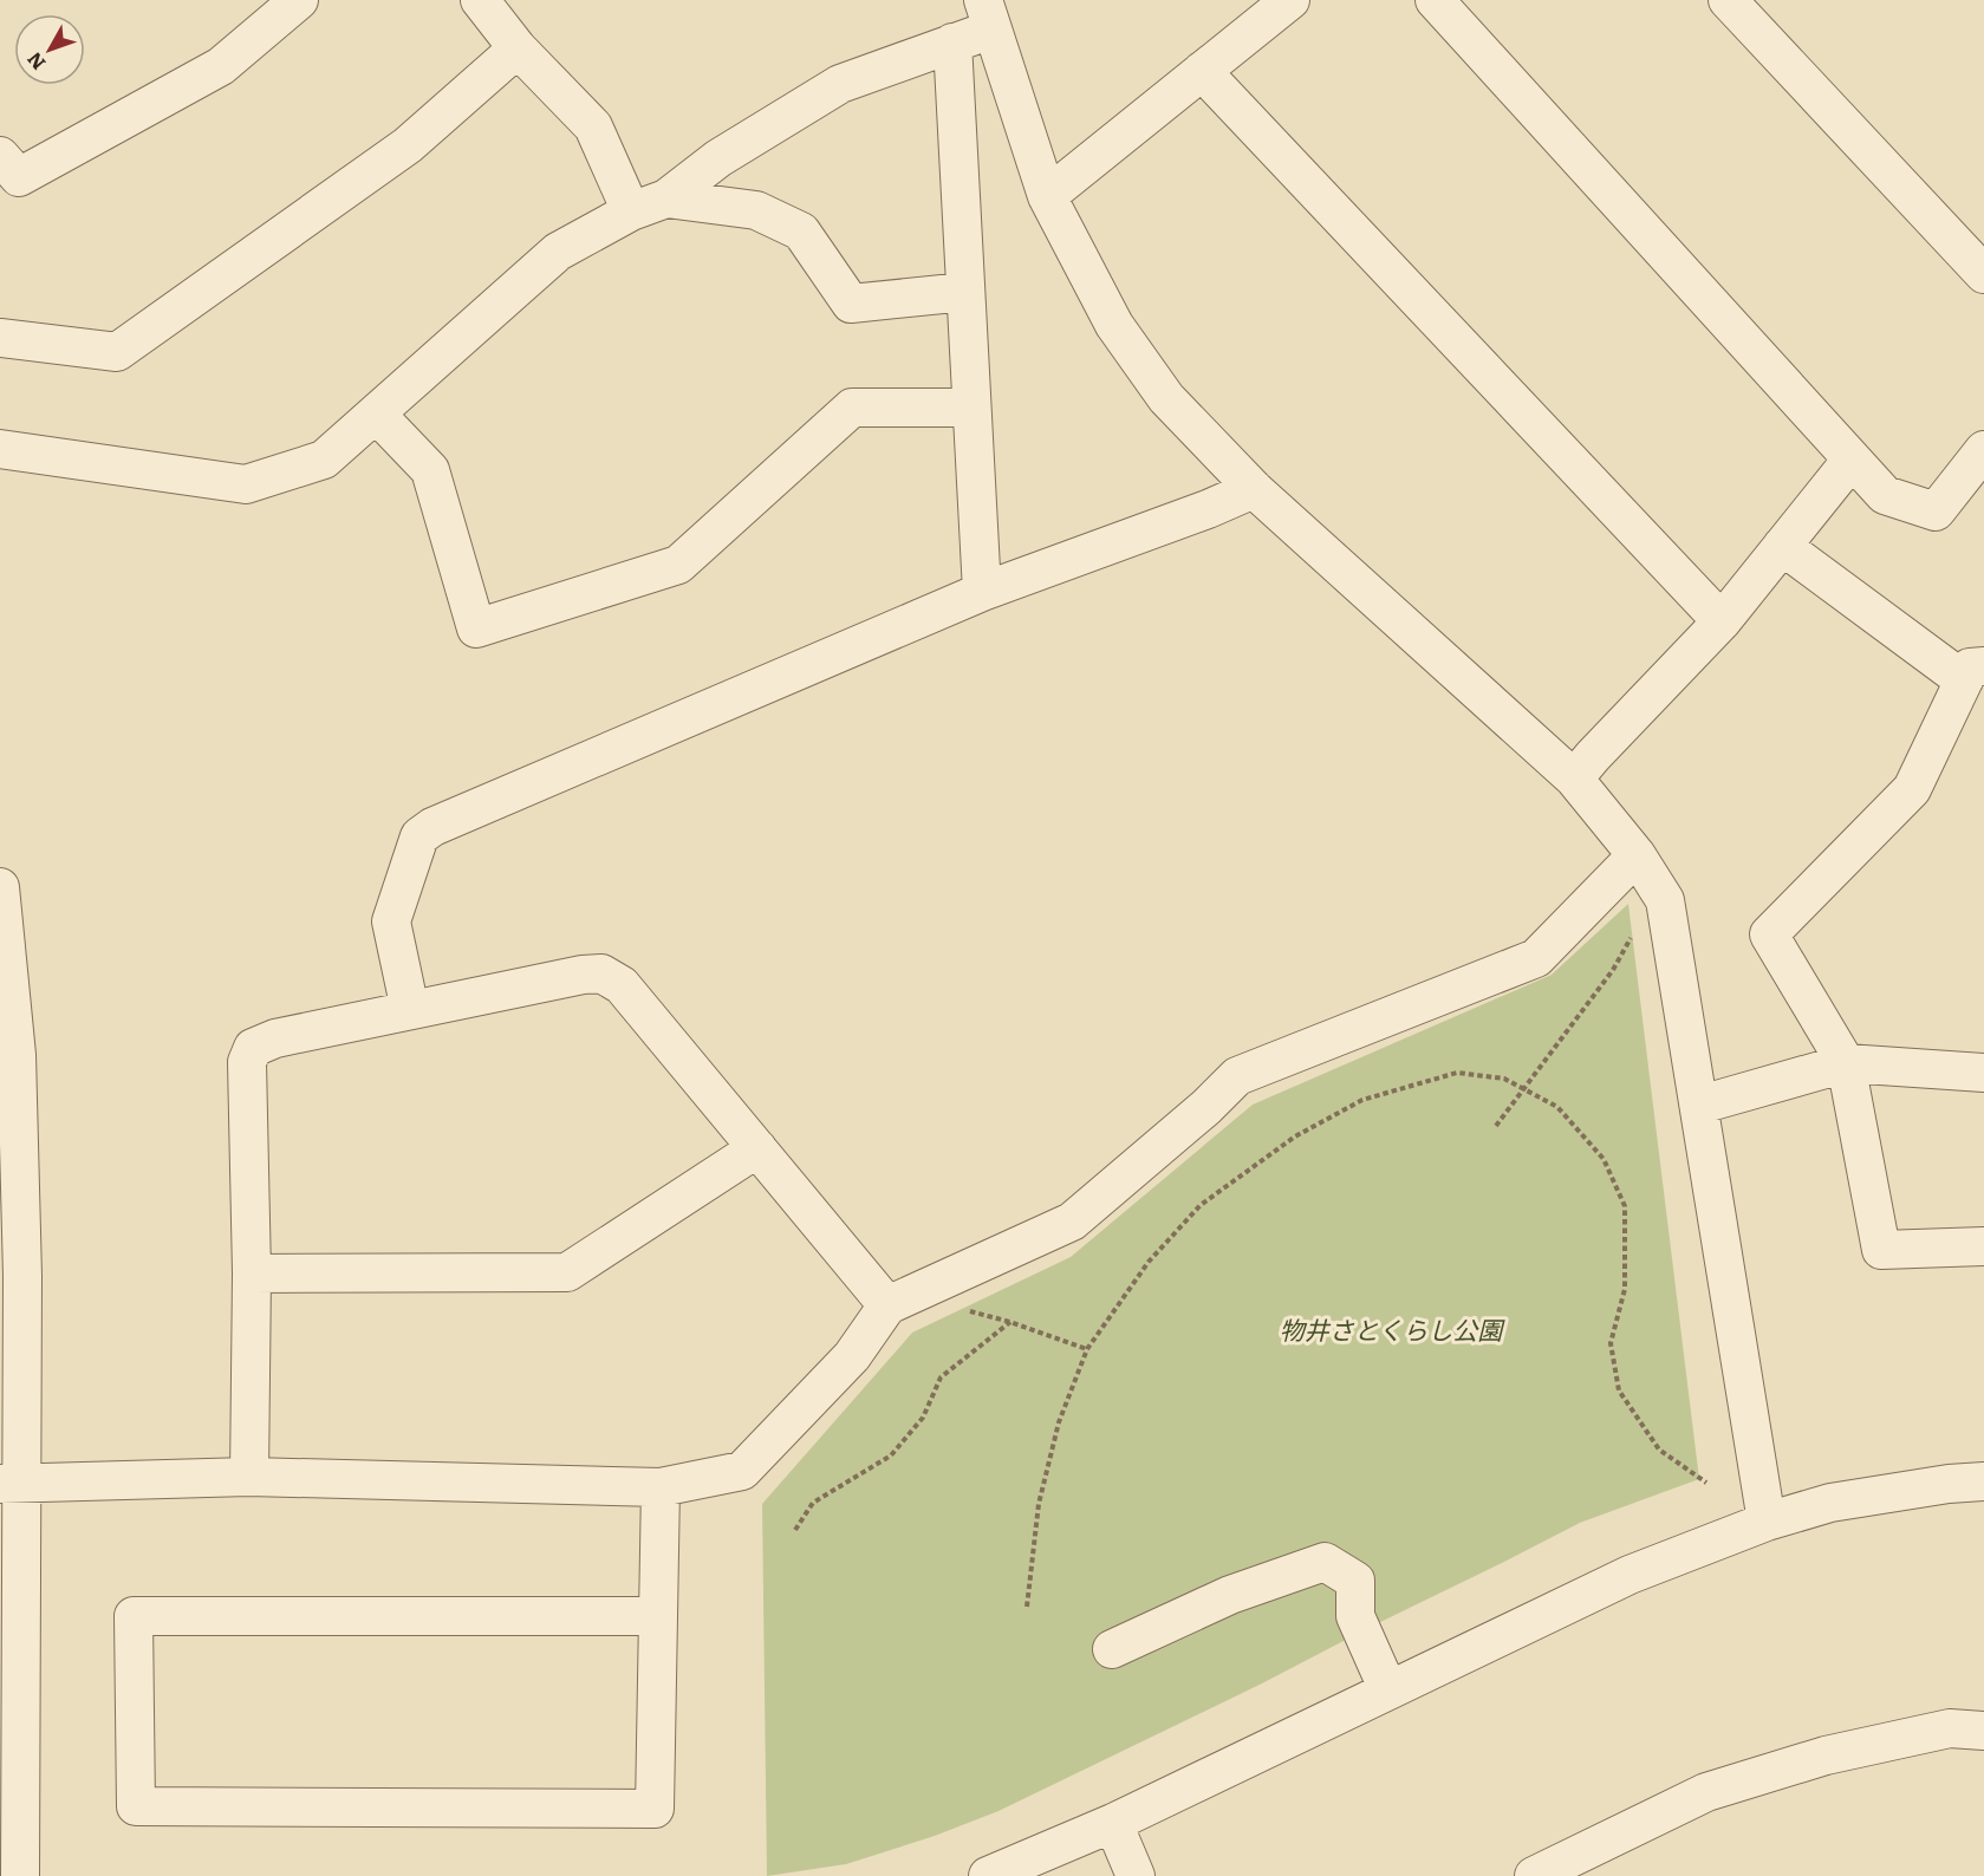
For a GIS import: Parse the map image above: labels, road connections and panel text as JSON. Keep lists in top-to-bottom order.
{
  "parks": ["物井さとくらし公園"],
  "north": "bottom left"
}
